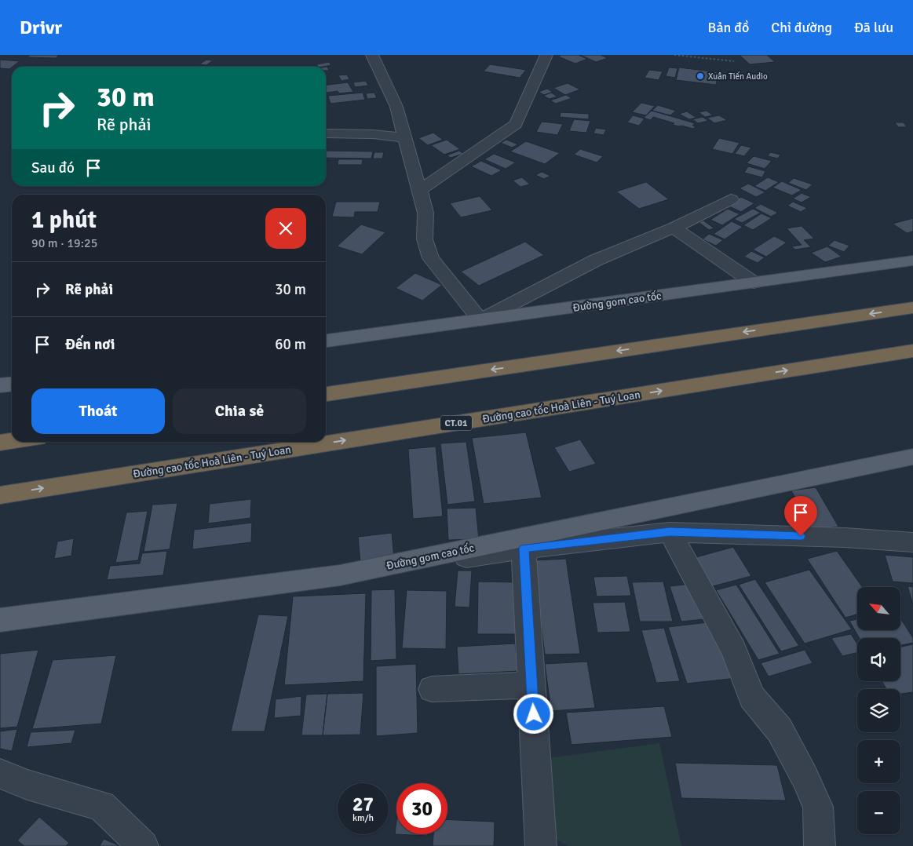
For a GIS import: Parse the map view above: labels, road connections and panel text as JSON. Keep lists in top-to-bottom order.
{
  "streets": {
    "highway": ["Đường cao tốc Hoà Liên - Tuý Loan", "CT.01"],
    "main road": ["Đường gom cao tốc"]
  },
  "places": ["Xuân Tiến Audio"],
  "north": "top left",
  "page": {
    "header": "Drivr",
    "nav": ["Bản đồ", "Chỉ đường", "Đã lưu"],
    "turn": ["30 m", "Rẽ phải"],
    "then": "Sau đó",
    "heading": ["1 phút", "90 m · 19:25"],
    "list": [
      {
        "name": "Rẽ phải",
        "value": "30 m"
      },
      {
        "name": "Đến nơi",
        "value": "60 m"
      }
    ],
    "buttons": ["Thoát", "Chia sẻ"],
    "map_buttons": ["+", "−"],
    "speed": "27 km/h",
    "limit": "30"
  }
}
